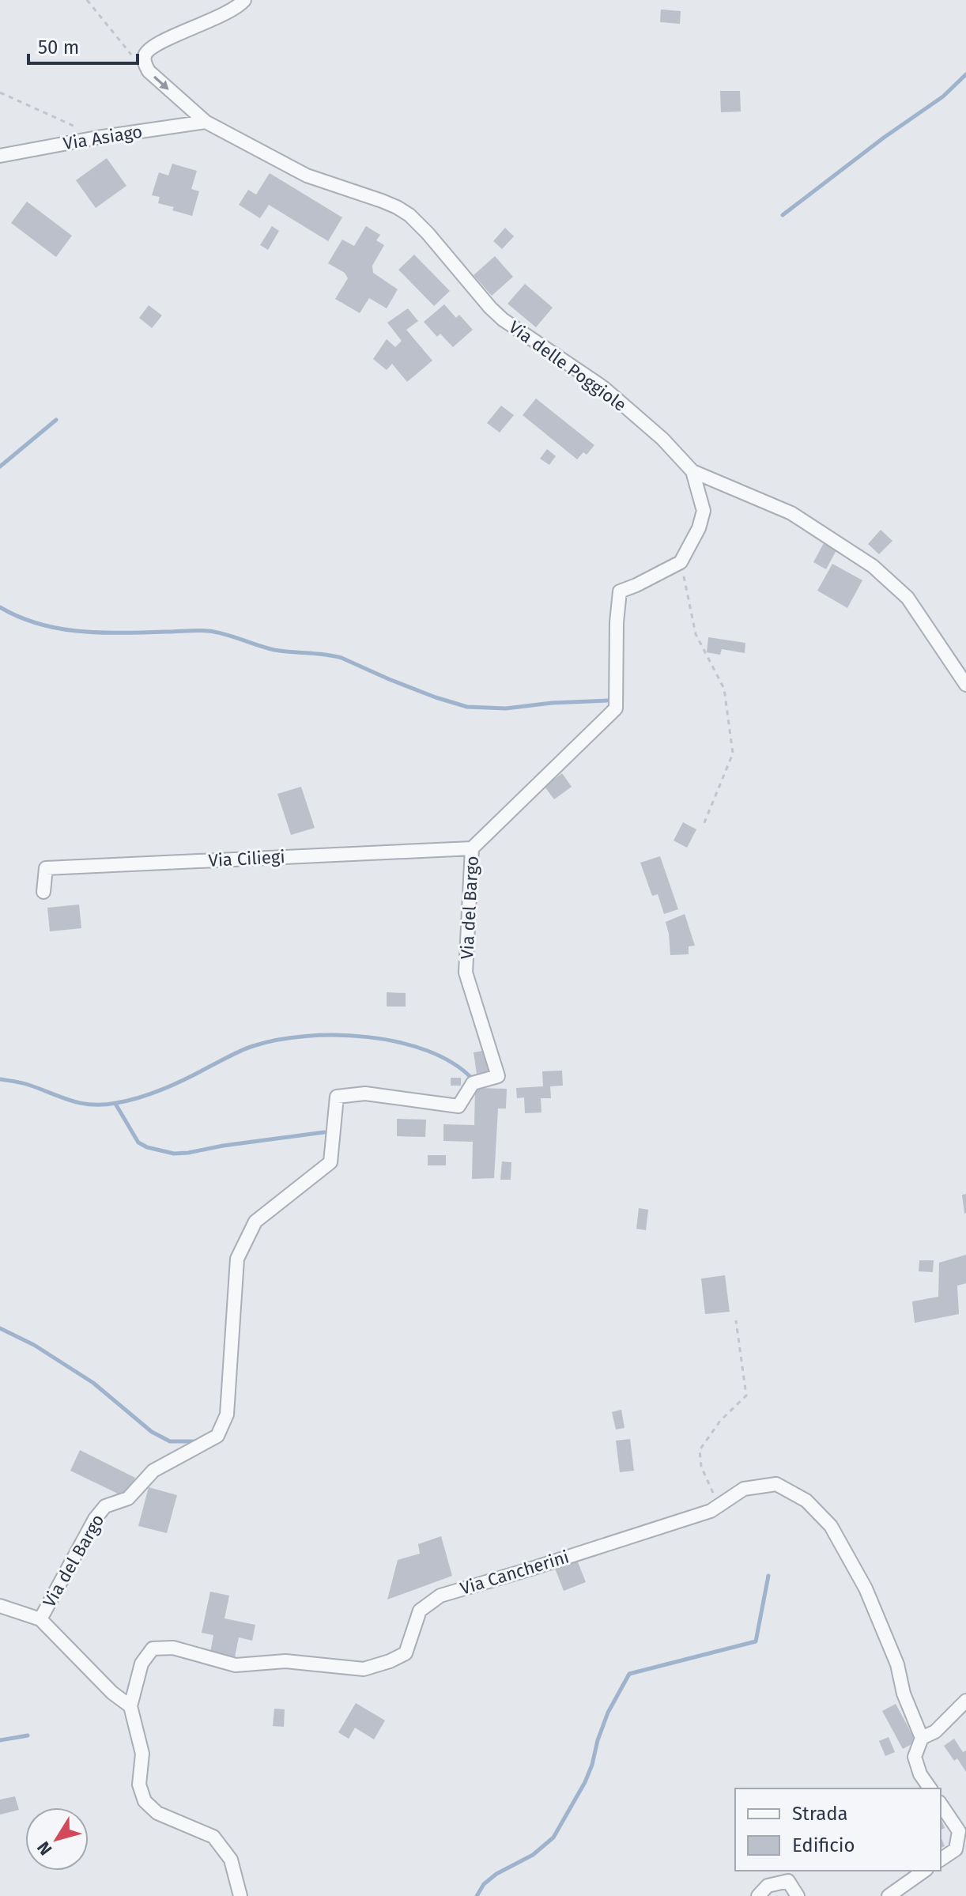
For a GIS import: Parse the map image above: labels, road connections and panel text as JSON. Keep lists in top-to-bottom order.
{
  "streets": {
    "street": [
      "Via Asiago",
      "Via delle Poggiole",
      "Via Ciliegi",
      "Via del Bargo",
      "Via Cancherini"
    ]
  },
  "crossings": [
    ["Via Asiago", "Via delle Poggiole"],
    ["Via Ciliegi", "Via del Bargo"]
  ],
  "legend": ["Strada", "Edificio"],
  "scale_bar": "50 m",
  "north": "bottom left"
}
